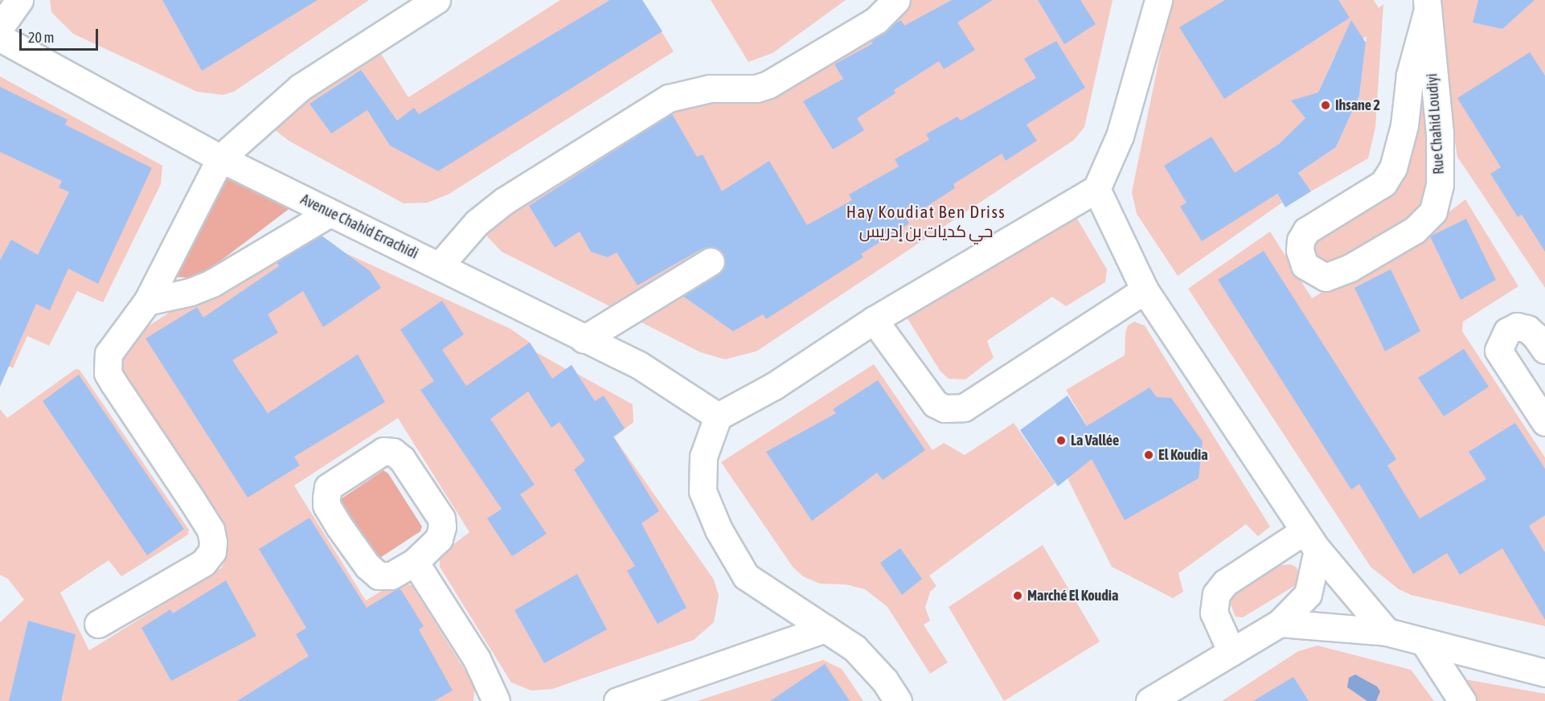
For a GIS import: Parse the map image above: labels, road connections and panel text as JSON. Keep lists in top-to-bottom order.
{
  "streets": {
    "street": ["Rue Chahid Loudiyi", "Avenue Chahid Errachidi"]
  },
  "districts": ["Hay Koudiat Ben Driss حي كديات بن إدريس"],
  "places": [
    "Ihsane 2",
    "La Vallée",
    "El Koudia",
    "Marché El Koudia"
  ],
  "scale_bar": "20 m"
}
